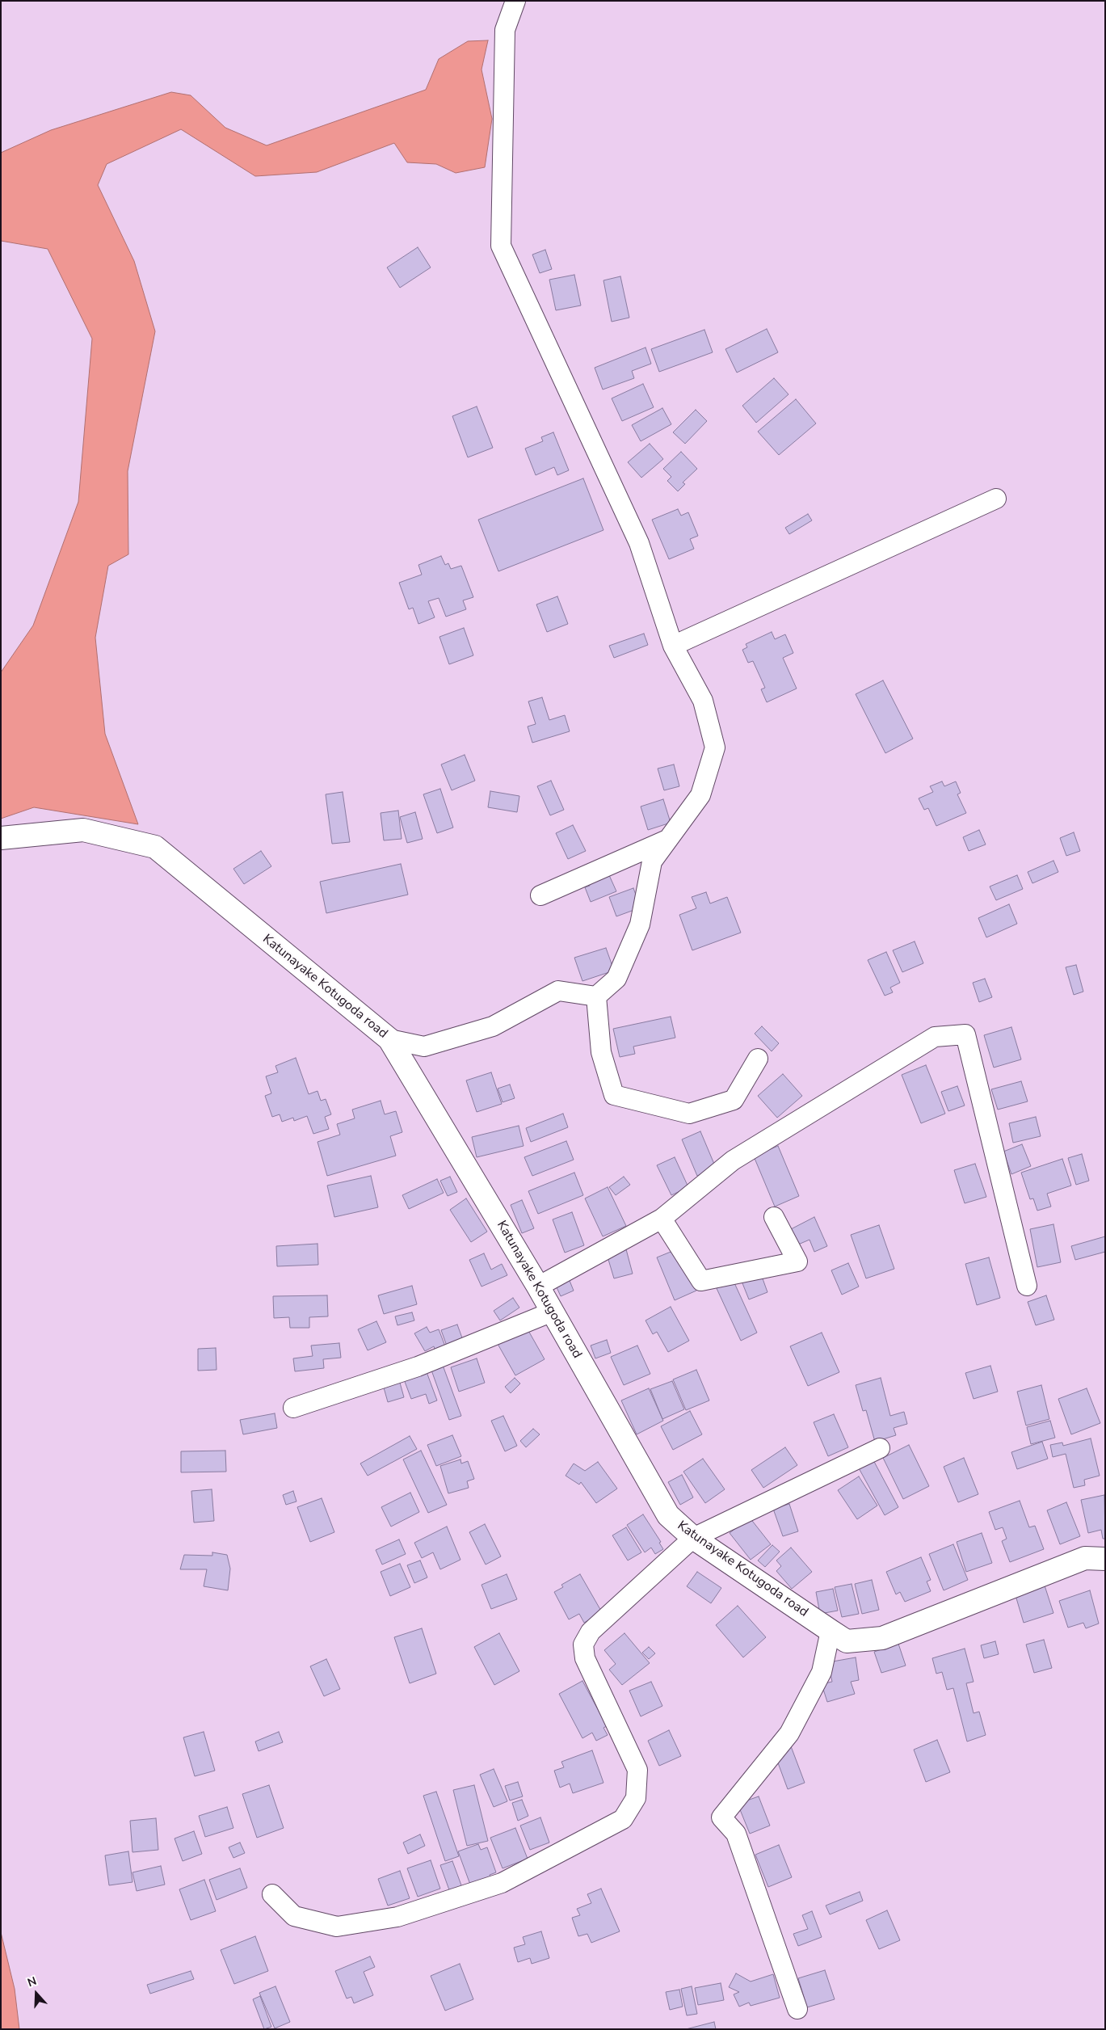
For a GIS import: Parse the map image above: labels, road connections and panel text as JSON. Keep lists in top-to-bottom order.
{
  "streets": {
    "main road": ["Katunayake Kotugoda road"]
  },
  "north": "top"
}
